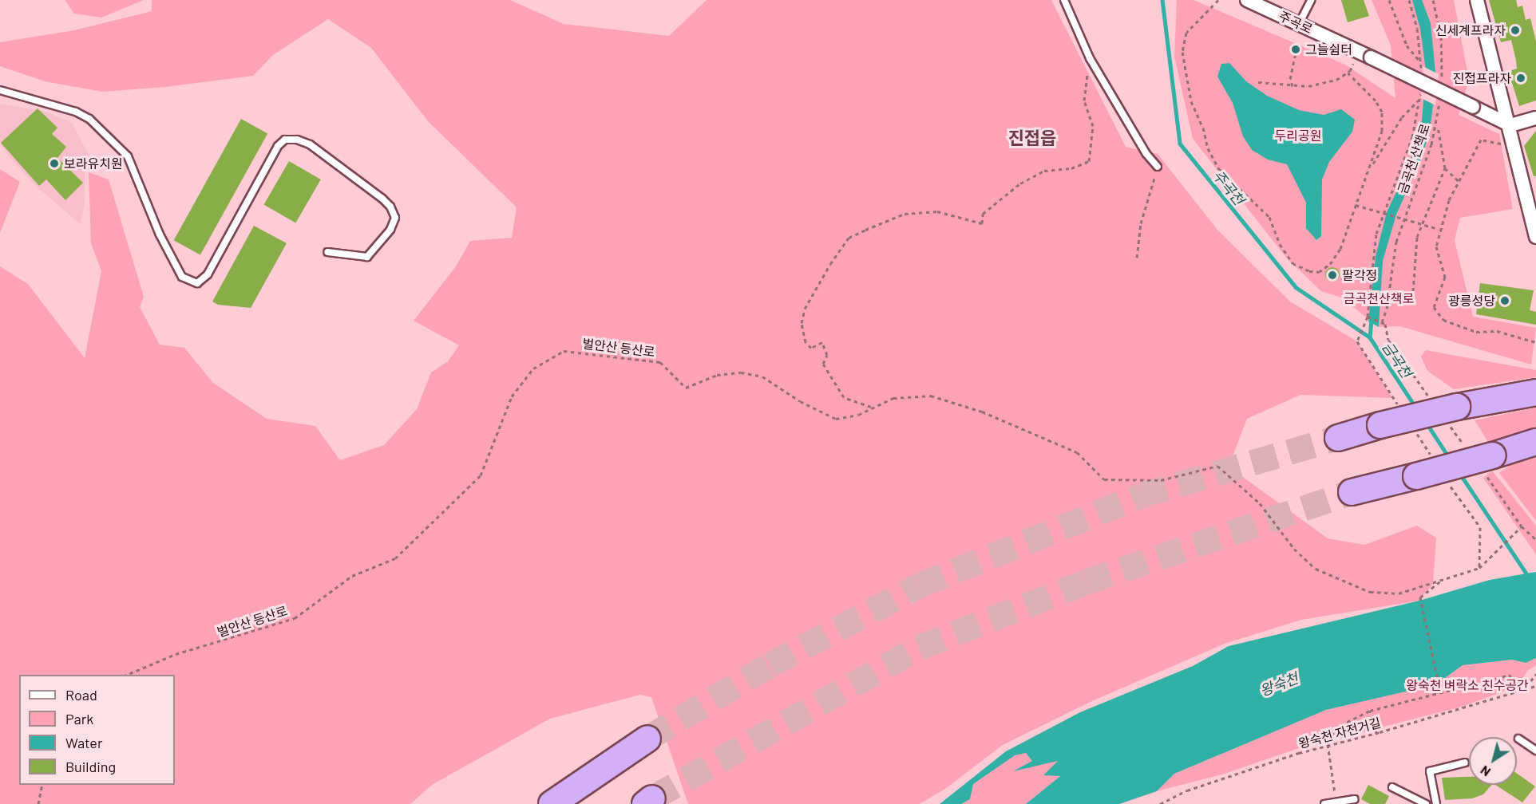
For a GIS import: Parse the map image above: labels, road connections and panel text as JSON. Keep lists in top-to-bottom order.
{
  "streets": {
    "street": ["주곡로"],
    "path": ["금곡천 산책로", "벌안산 등산로", "왕숙천 자전거길"]
  },
  "districts": ["진접읍"],
  "water": ["주곡천", "금곡천", "왕숙천"],
  "parks": ["두리공원", "금곡천산책로", "왕숙천 벼락소 친수공간"],
  "places": [
    "신세계프라자",
    "그늘쉼터",
    "진접프라자",
    "보라유치원",
    "팔각정",
    "광릉성당"
  ],
  "legend": [
    "Road",
    "Park",
    "Water",
    "Building"
  ],
  "north": "bottom left"
}
